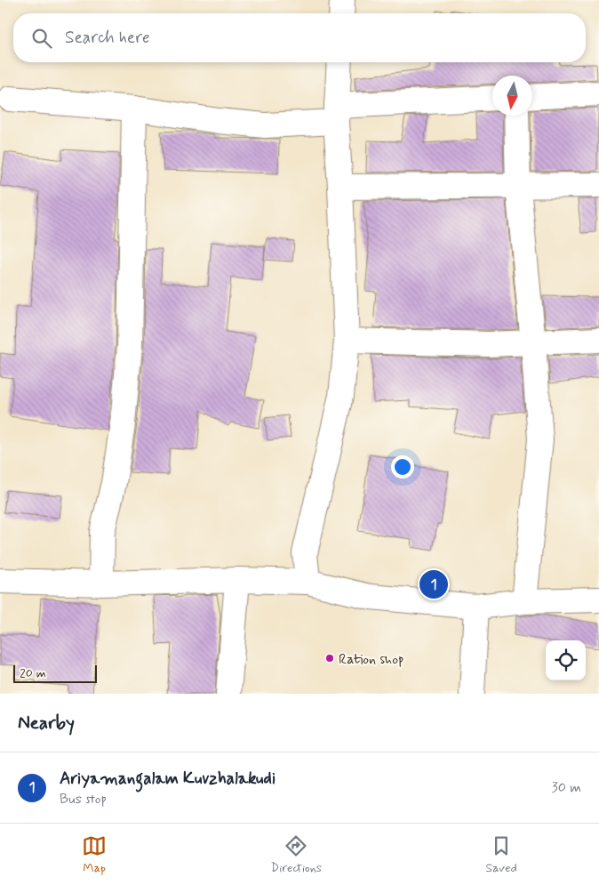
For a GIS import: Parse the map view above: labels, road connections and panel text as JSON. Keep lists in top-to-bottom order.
{
  "places": ["Ration shop"],
  "scale_bar": "20 m",
  "north": "bottom",
  "page": {
    "search": "Search here",
    "pins": "1",
    "scale": "20 m",
    "heading": "Nearby",
    "list": [
      {
        "mark": "1",
        "name": "Ariyamangalam Kuvzhalakudi",
        "note": "Bus stop",
        "value": "30 m"
      }
    ],
    "nav": ["Map", "Directions", "Saved"]
  }
}
